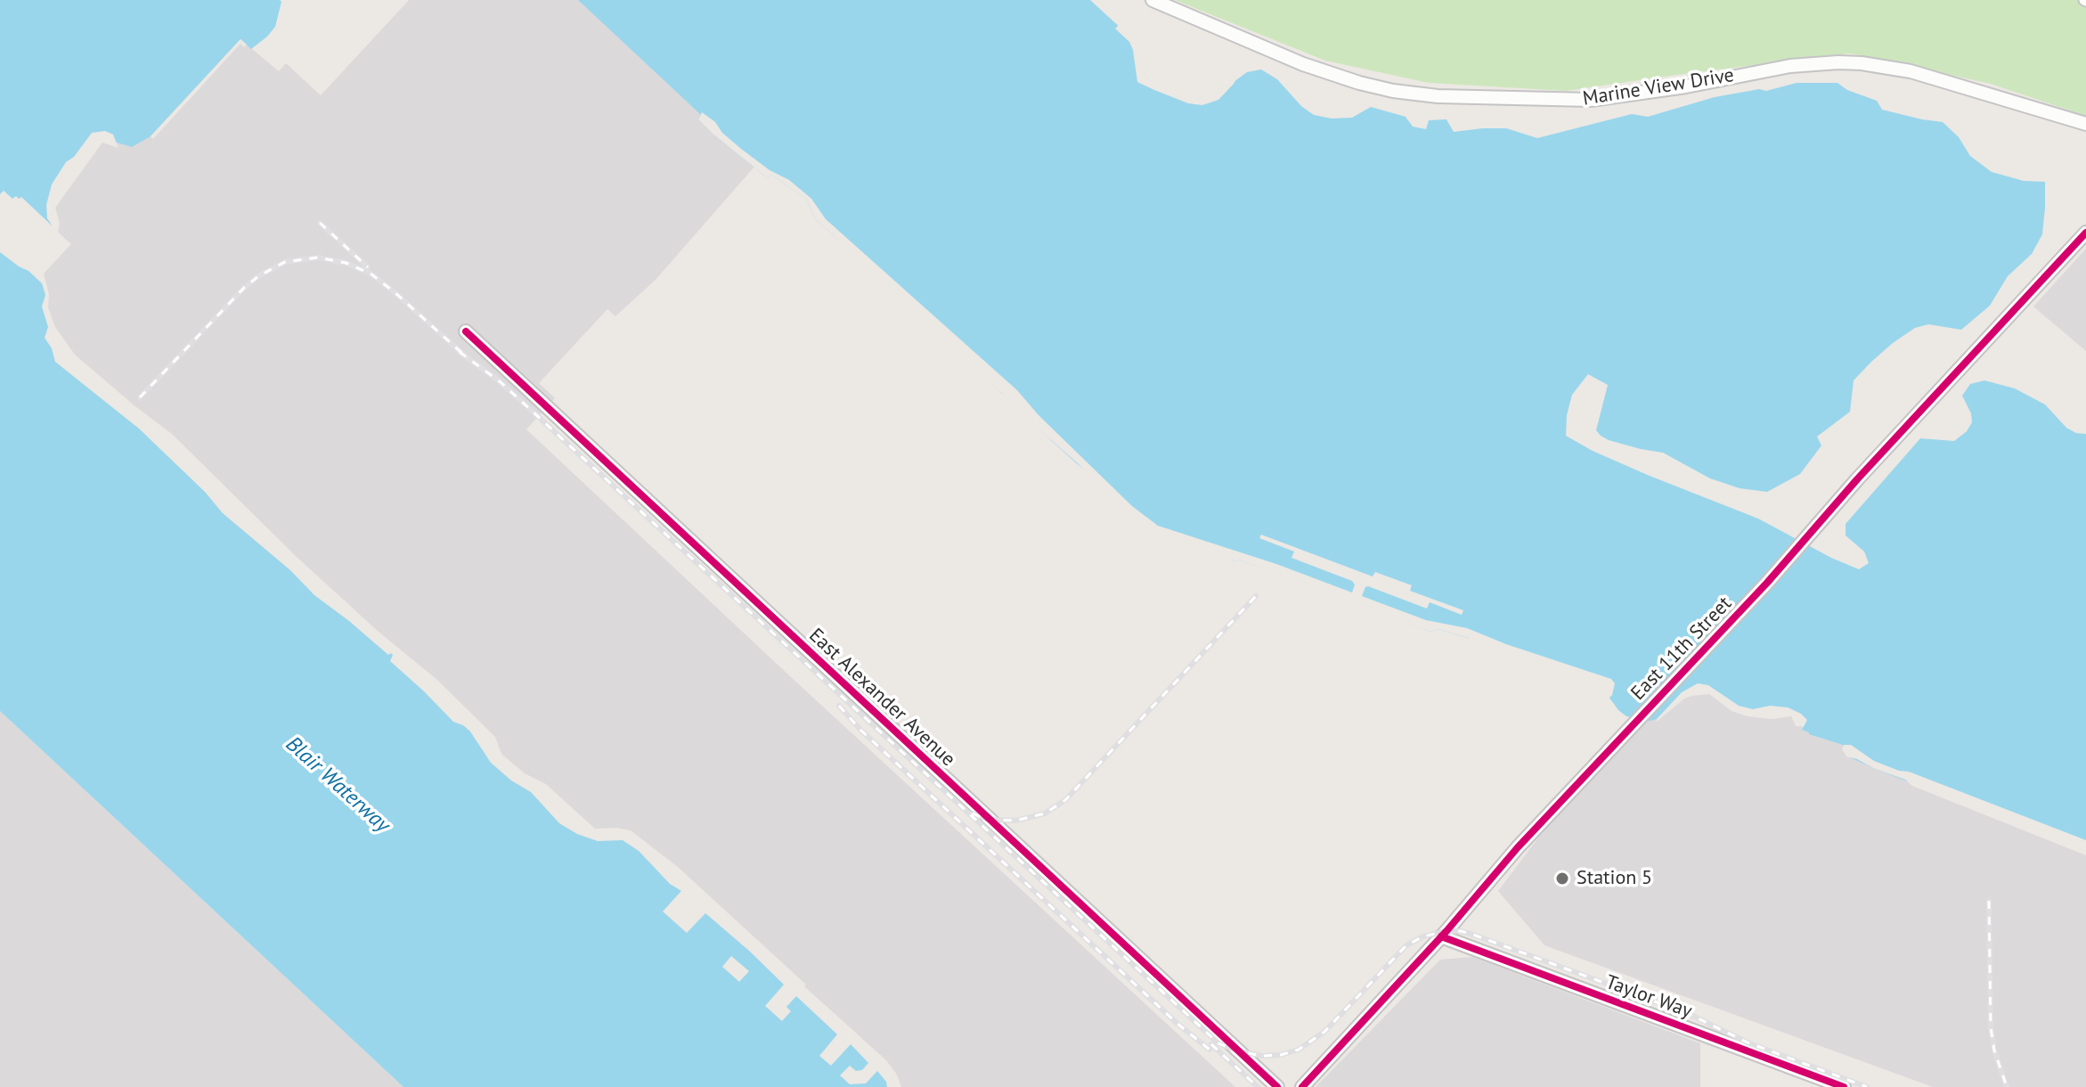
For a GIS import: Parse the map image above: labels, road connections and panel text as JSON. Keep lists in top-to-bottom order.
{
  "streets": {
    "street": [
      "Marine View Drive",
      "East 11th Street",
      "East Alexander Avenue",
      "Taylor Way"
    ]
  },
  "crossings": [
    ["East 11th Street", "Taylor Way"]
  ],
  "water": ["Blair Waterway"],
  "places": ["Station 5"]
}
